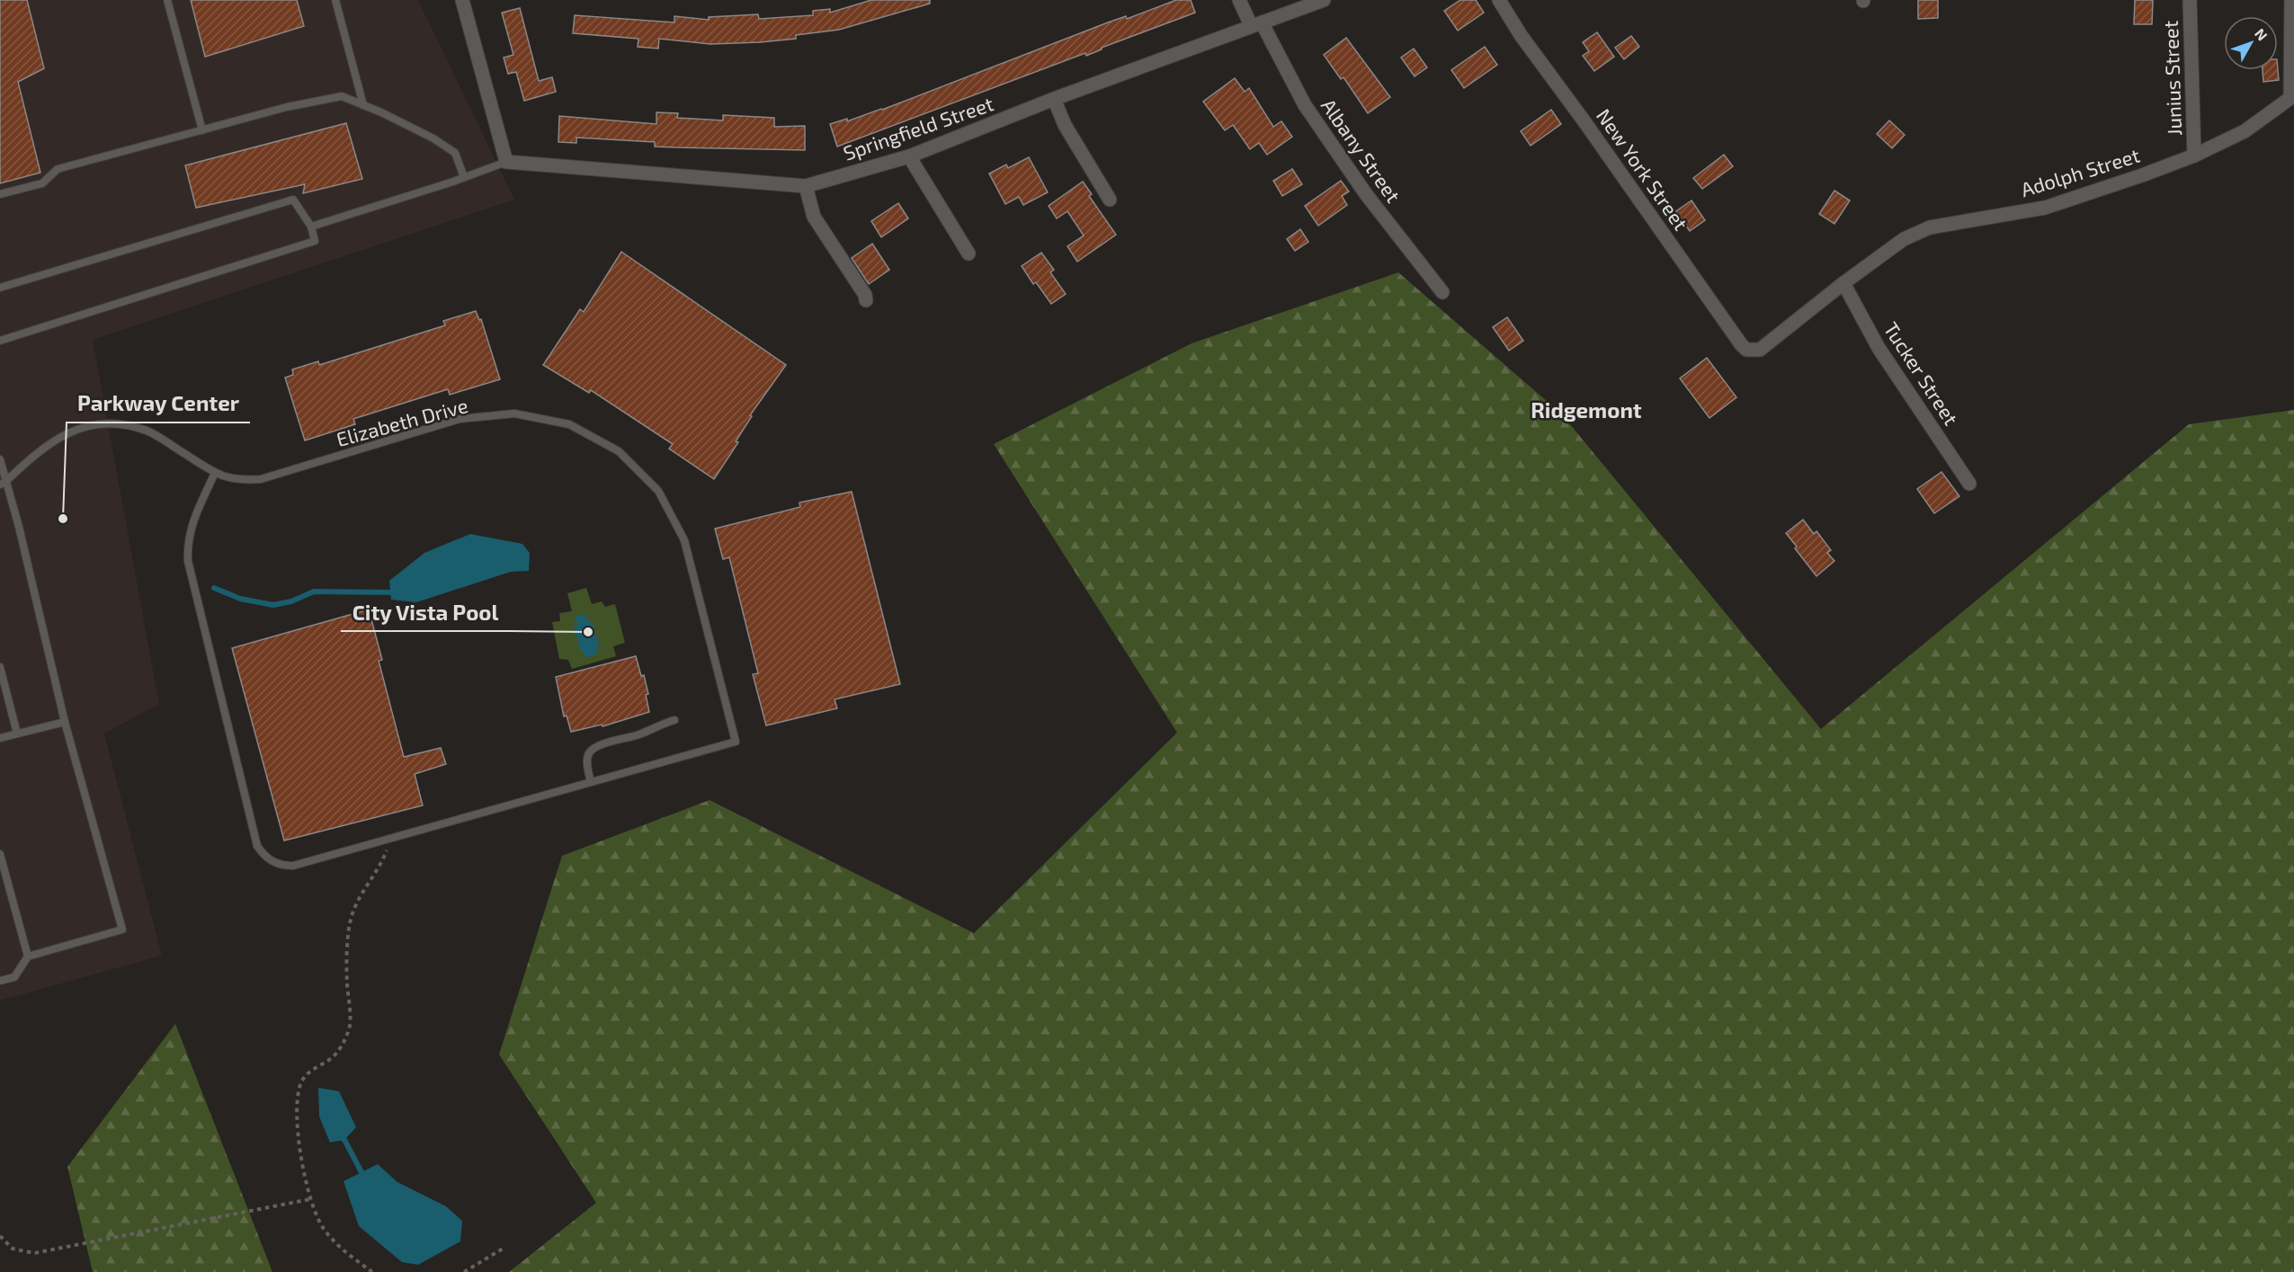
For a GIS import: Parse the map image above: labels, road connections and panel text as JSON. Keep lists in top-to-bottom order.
{
  "streets": {
    "street": [
      "Junius Street",
      "Springfield Street",
      "Albany Street",
      "New York Street",
      "Adolph Street",
      "Tucker Street"
    ],
    "lane": ["Elizabeth Drive"]
  },
  "crossings": [
    ["Junius Street", "Adolph Street"],
    ["Springfield Street", "Albany Street"],
    ["New York Street", "Adolph Street"],
    ["Adolph Street", "Tucker Street"]
  ],
  "districts": ["Ridgemont"],
  "places": ["Parkway Center", "City Vista Pool"],
  "north": "top right"
}
